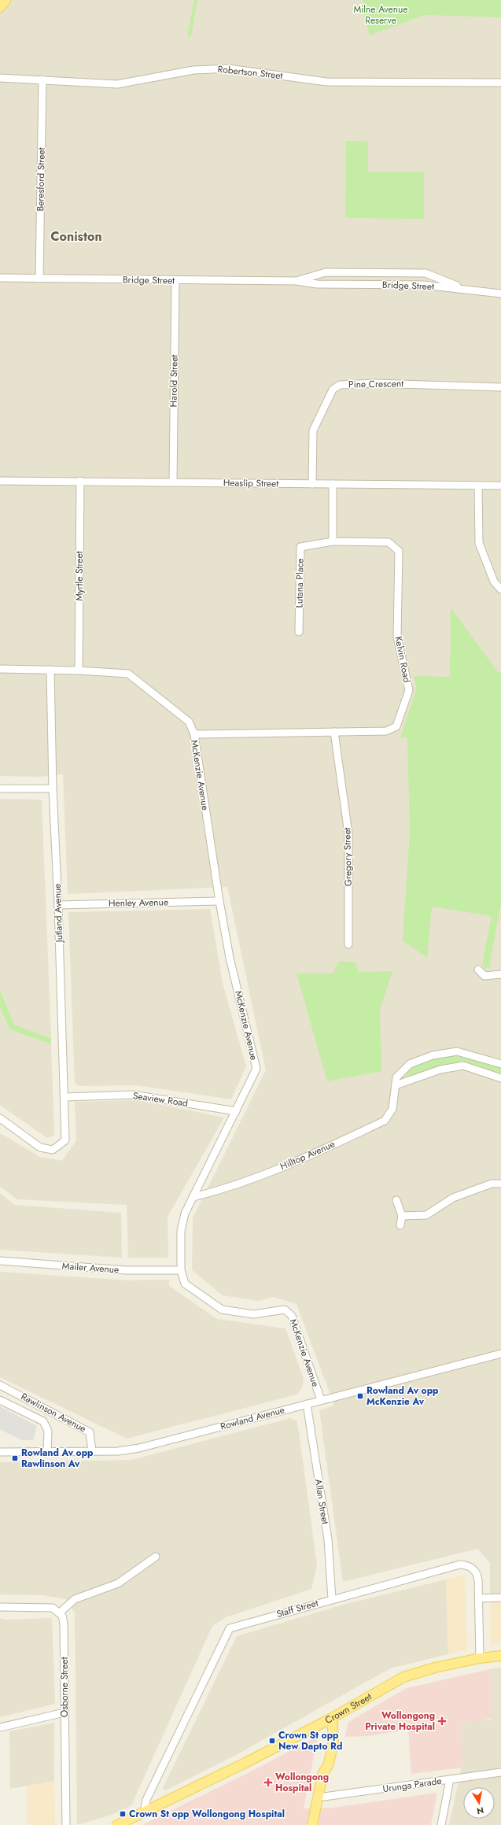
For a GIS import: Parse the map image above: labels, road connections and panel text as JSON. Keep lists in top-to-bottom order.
{
  "streets": {
    "main road": ["Crown Street"],
    "street": [
      "Robertson Street",
      "Beresford Street",
      "Bridge Street",
      "Harold Street",
      "Pine Crescent",
      "Heaslip Street",
      "Myrtle Street",
      "Lutana Place",
      "Kelvin Road",
      "McKenzie Avenue",
      "Gregory Street",
      "Henley Avenue",
      "Jutland Avenue",
      "Seaview Road",
      "Hilltop Avenue",
      "Mailer Avenue",
      "Rawlinson Avenue",
      "Rowland Avenue",
      "Allan Street",
      "Staff Street",
      "Osborne Street",
      "Urunga Parade"
    ]
  },
  "crossings": [
    ["Robertson Street", "Beresford Street"],
    ["Beresford Street", "Bridge Street"],
    ["Bridge Street", "Harold Street"],
    ["Harold Street", "Heaslip Street"],
    ["Pine Crescent", "Heaslip Street"],
    ["Heaslip Street", "Myrtle Street"],
    ["Myrtle Street", "McKenzie Avenue"],
    ["Lutana Place", "Kelvin Road"],
    ["Kelvin Road", "McKenzie Avenue"],
    ["Kelvin Road", "Gregory Street"],
    ["McKenzie Avenue", "Henley Avenue"],
    ["McKenzie Avenue", "Jutland Avenue"],
    ["McKenzie Avenue", "Seaview Road"],
    ["McKenzie Avenue", "Hilltop Avenue"],
    ["McKenzie Avenue", "Mailer Avenue"],
    ["McKenzie Avenue", "Rowland Avenue"],
    ["Henley Avenue", "Jutland Avenue"],
    ["Jutland Avenue", "Seaview Road"],
    ["Rawlinson Avenue", "Rowland Avenue"],
    ["Rowland Avenue", "Allan Street"],
    ["Allan Street", "Staff Street"],
    ["Staff Street", "Crown Street"]
  ],
  "districts": ["Coniston"],
  "parks": ["Milne Avenue Reserve"],
  "places": {
    "transit": [
      "Rowland Av opp McKenzie Av",
      "Rowland Av opp Rawlinson Av",
      "Crown St opp New Dapto Rd",
      "Crown St opp Wollongong Hospital"
    ],
    "health": ["Wollongong Private Hospital", "Wollongong Hospital"]
  },
  "north": "bottom"
}
